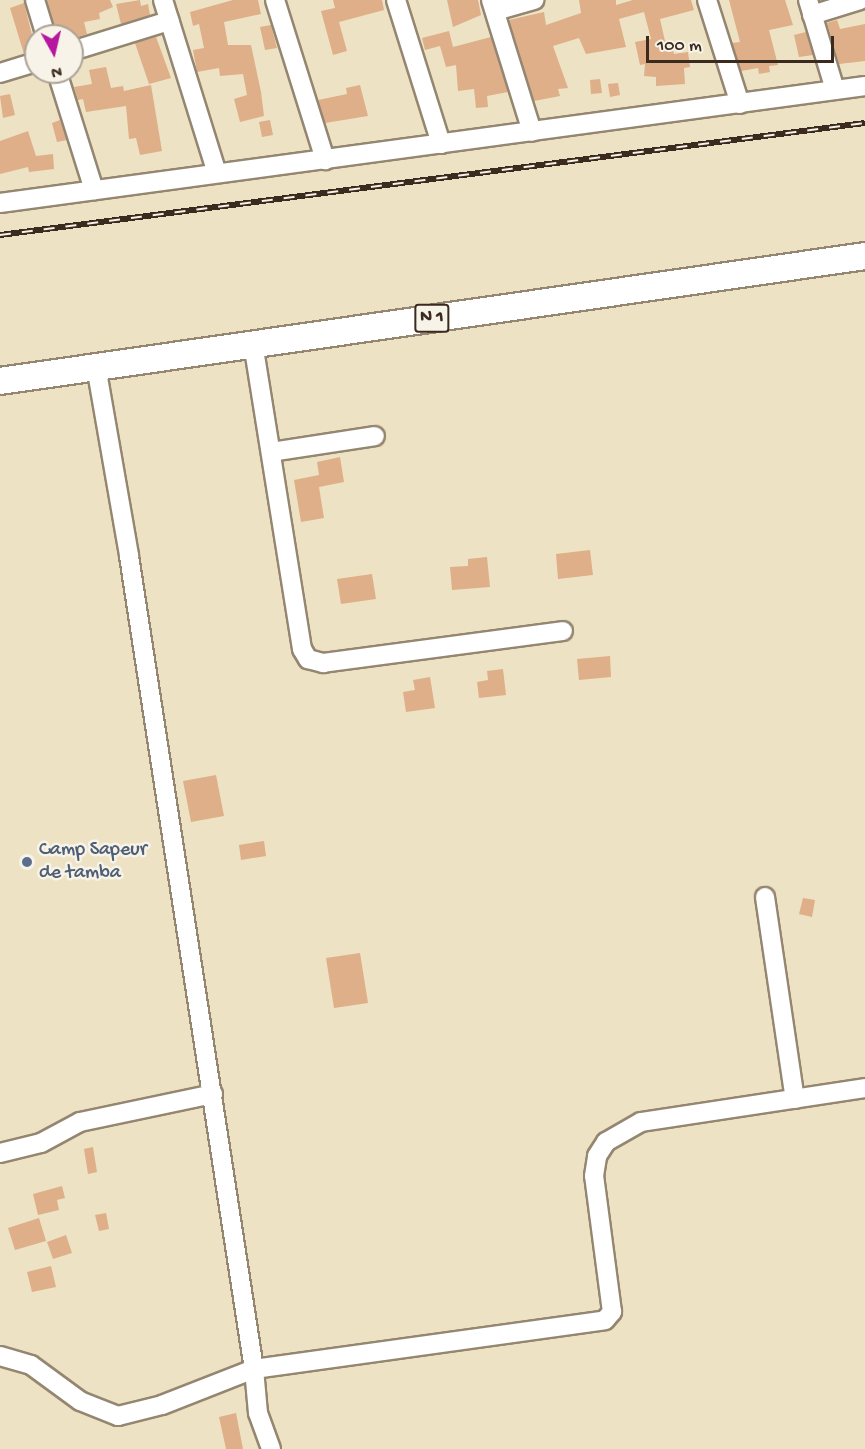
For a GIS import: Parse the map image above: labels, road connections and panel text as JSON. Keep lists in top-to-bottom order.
{
  "streets": {
    "highway": ["N 1"]
  },
  "places": ["Camp Sapeur de tamba"],
  "scale_bar": "100 m",
  "north": "bottom"
}
